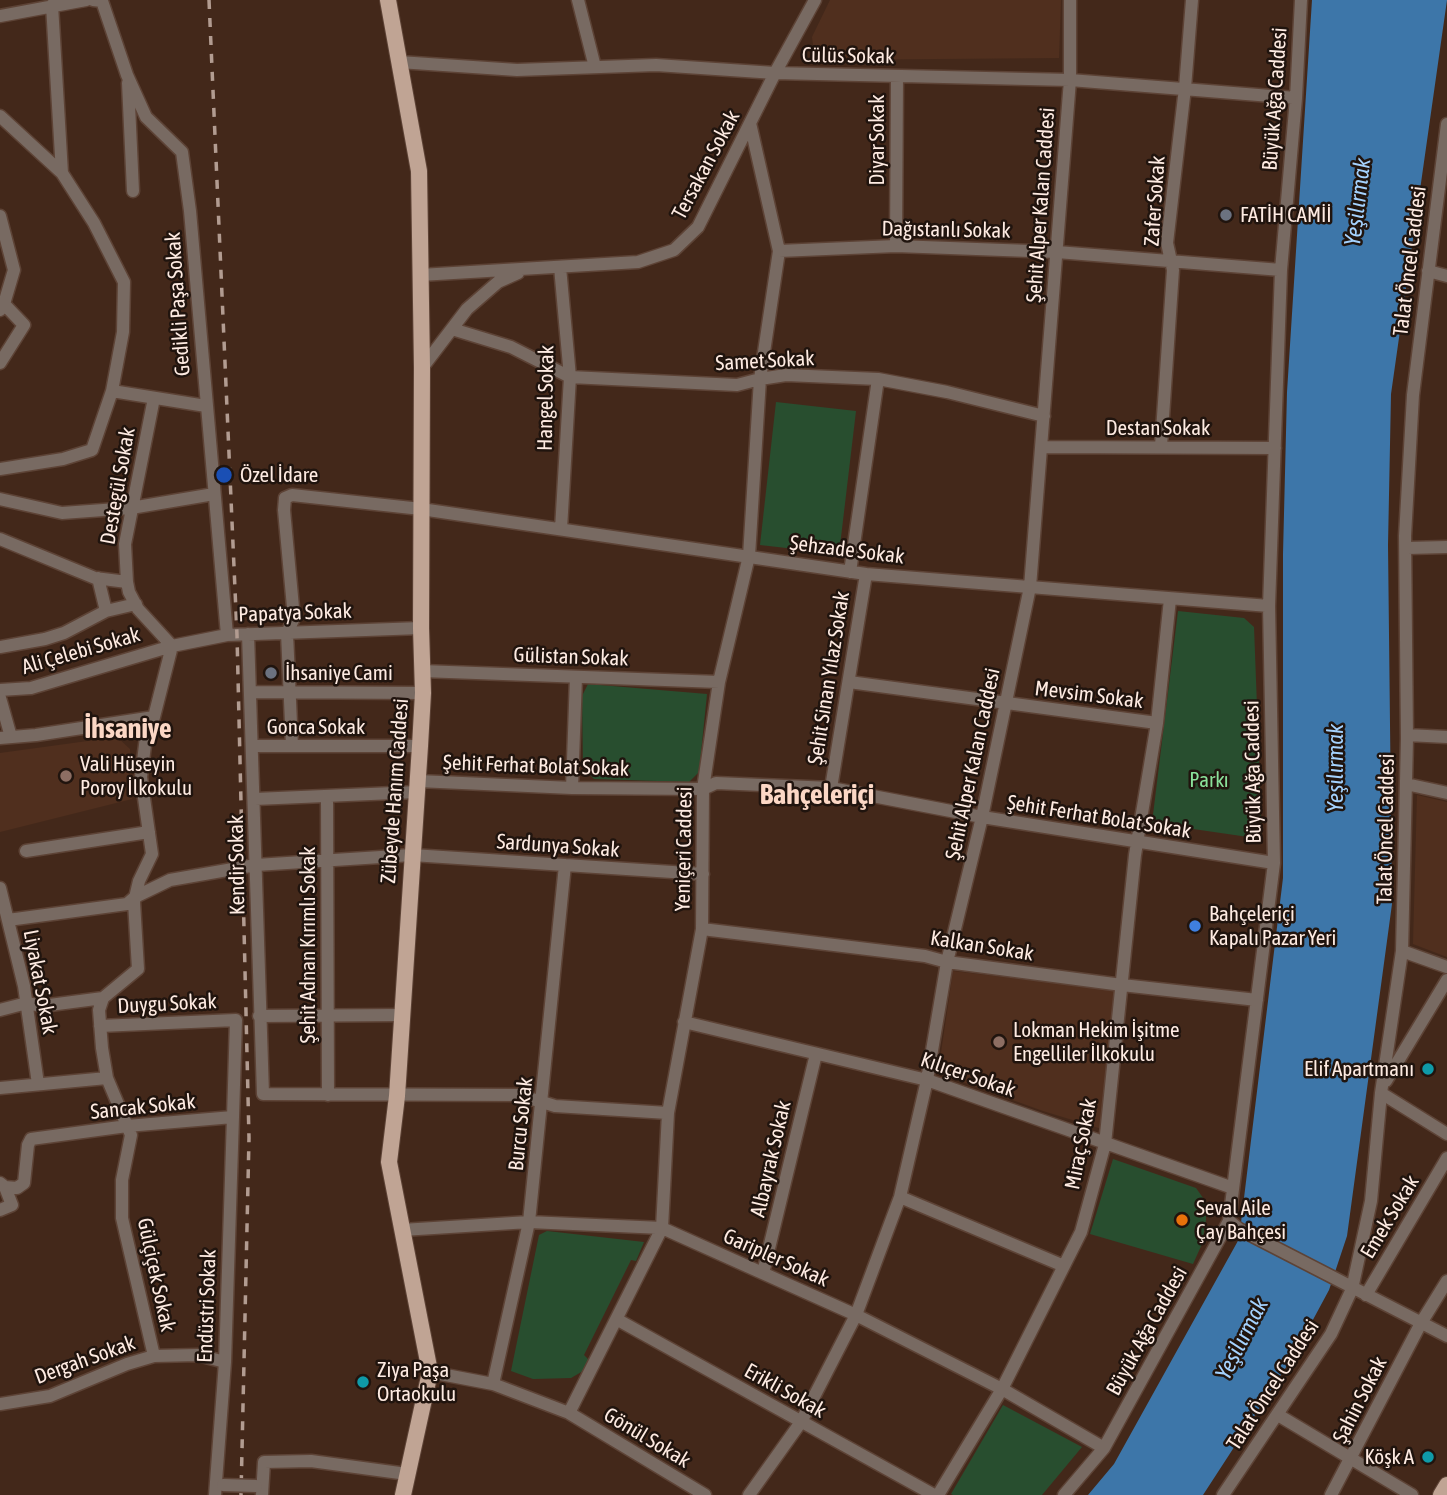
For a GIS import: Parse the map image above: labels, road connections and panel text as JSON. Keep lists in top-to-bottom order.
{
  "streets": {
    "main road": ["Zübeyde Hanım Caddesi"],
    "street": [
      "Cülüs Sokak",
      "Büyük Ağa Caddesi",
      "Diyar Sokak",
      "Tersakan Sokak",
      "Zafer Sokak",
      "Şehit Alper Kalan Caddesi",
      "Dağıstanlı Sokak",
      "Talat Öncel Caddesi",
      "Gedikli Paşa Sokak",
      "Samet Sokak",
      "Hangel Sokak",
      "Destan Sokak",
      "Destegül Sokak",
      "Şehzade Sokak",
      "Papatya Sokak",
      "Ali Çelebi Sokak",
      "Gülistan Sokak",
      "Şehit Sinan Yılaz Sokak",
      "Mevsim Sokak",
      "Gonca Sokak",
      "Şehit Ferhat Bolat Sokak",
      "Sardunya Sokak",
      "Yeniçeri Caddesi",
      "Kendir Sokak",
      "Şehit Adnan Kırımlı Sokak",
      "Kalkan Sokak",
      "Liyakat Sokak",
      "Duygu Sokak",
      "Kılıçer Sokak",
      "Sancak Sokak",
      "Burcu Sokak",
      "Miraç Sokak",
      "Albayrak Sokak",
      "Emek Sokak",
      "Garipler Sokak",
      "Gülçiçek Sokak",
      "Endüstri Sokak",
      "Dergah Sokak",
      "Erikli Sokak",
      "Şahin Sokak",
      "Gönül Sokak"
    ]
  },
  "crossings": [
    ["Cülüs Sokak", "Büyük Ağa Caddesi"],
    ["Cülüs Sokak", "Diyar Sokak"],
    ["Cülüs Sokak", "Tersakan Sokak"],
    ["Cülüs Sokak", "Zafer Sokak"],
    ["Cülüs Sokak", "Şehit Alper Kalan Caddesi"],
    ["Cülüs Sokak", "Zübeyde Hanım Caddesi"],
    ["Büyük Ağa Caddesi", "Dağıstanlı Sokak"],
    ["Büyük Ağa Caddesi", "Destan Sokak"],
    ["Büyük Ağa Caddesi", "Şehzade Sokak"],
    ["Büyük Ağa Caddesi", "Şehit Ferhat Bolat Sokak"],
    ["Büyük Ağa Caddesi", "Kalkan Sokak"],
    ["Büyük Ağa Caddesi", "Kılıçer Sokak"],
    ["Büyük Ağa Caddesi", "Garipler Sokak"],
    ["Diyar Sokak", "Dağıstanlı Sokak"],
    ["Tersakan Sokak", "Samet Sokak"],
    ["Tersakan Sokak", "Hangel Sokak"],
    ["Tersakan Sokak", "Zübeyde Hanım Caddesi"],
    ["Tersakan Sokak", "Yeniçeri Caddesi"],
    ["Zafer Sokak", "Dağıstanlı Sokak"],
    ["Zafer Sokak", "Destan Sokak"],
    ["Şehit Alper Kalan Caddesi", "Dağıstanlı Sokak"],
    ["Şehit Alper Kalan Caddesi", "Samet Sokak"],
    ["Şehit Alper Kalan Caddesi", "Destan Sokak"],
    ["Şehit Alper Kalan Caddesi", "Şehzade Sokak"],
    ["Şehit Alper Kalan Caddesi", "Mevsim Sokak"],
    ["Şehit Alper Kalan Caddesi", "Şehit Ferhat Bolat Sokak"],
    ["Şehit Alper Kalan Caddesi", "Kalkan Sokak"],
    ["Şehit Alper Kalan Caddesi", "Kılıçer Sokak"],
    ["Şehit Alper Kalan Caddesi", "Garipler Sokak"],
    ["Şehit Alper Kalan Caddesi", "Erikli Sokak"],
    ["Dağıstanlı Sokak", "Yeniçeri Caddesi"],
    ["Gedikli Paşa Sokak", "Papatya Sokak"],
    ["Samet Sokak", "Hangel Sokak"],
    ["Samet Sokak", "Yeniçeri Caddesi"],
    ["Hangel Sokak", "Şehzade Sokak"],
    ["Destegül Sokak", "Papatya Sokak"],
    ["Destegül Sokak", "Ali Çelebi Sokak"],
    ["Şehzade Sokak", "Papatya Sokak"],
    ["Şehzade Sokak", "Şehit Sinan Yılaz Sokak"],
    ["Şehzade Sokak", "Zübeyde Hanım Caddesi"],
    ["Şehzade Sokak", "Yeniçeri Caddesi"],
    ["Şehzade Sokak", "Miraç Sokak"],
    ["Papatya Sokak", "Ali Çelebi Sokak"],
    ["Papatya Sokak", "Zübeyde Hanım Caddesi"],
    ["Papatya Sokak", "Kendir Sokak"],
    ["Gülistan Sokak", "Zübeyde Hanım Caddesi"],
    ["Gülistan Sokak", "Yeniçeri Caddesi"],
    ["Şehit Sinan Yılaz Sokak", "Mevsim Sokak"],
    ["Şehit Sinan Yılaz Sokak", "Şehit Ferhat Bolat Sokak"],
    ["Mevsim Sokak", "Miraç Sokak"],
    ["Gonca Sokak", "Zübeyde Hanım Caddesi"],
    ["Gonca Sokak", "Kendir Sokak"],
    ["Şehit Ferhat Bolat Sokak", "Zübeyde Hanım Caddesi"],
    ["Şehit Ferhat Bolat Sokak", "Yeniçeri Caddesi"],
    ["Şehit Ferhat Bolat Sokak", "Kendir Sokak"],
    ["Şehit Ferhat Bolat Sokak", "Şehit Adnan Kırımlı Sokak"],
    ["Şehit Ferhat Bolat Sokak", "Miraç Sokak"],
    ["Zübeyde Hanım Caddesi", "Sardunya Sokak"],
    ["Zübeyde Hanım Caddesi", "Garipler Sokak"],
    ["Sardunya Sokak", "Yeniçeri Caddesi"],
    ["Sardunya Sokak", "Kendir Sokak"],
    ["Sardunya Sokak", "Şehit Adnan Kırımlı Sokak"],
    ["Sardunya Sokak", "Liyakat Sokak"],
    ["Sardunya Sokak", "Burcu Sokak"],
    ["Yeniçeri Caddesi", "Kalkan Sokak"],
    ["Yeniçeri Caddesi", "Kılıçer Sokak"],
    ["Yeniçeri Caddesi", "Garipler Sokak"],
    ["Yeniçeri Caddesi", "Erikli Sokak"],
    ["Yeniçeri Caddesi", "Gönül Sokak"],
    ["Kendir Sokak", "Şehit Adnan Kırımlı Sokak"],
    ["Kalkan Sokak", "Miraç Sokak"],
    ["Duygu Sokak", "Sancak Sokak"],
    ["Duygu Sokak", "Gülçiçek Sokak"],
    ["Duygu Sokak", "Endüstri Sokak"],
    ["Kılıçer Sokak", "Miraç Sokak"],
    ["Kılıçer Sokak", "Albayrak Sokak"],
    ["Sancak Sokak", "Gülçiçek Sokak"],
    ["Sancak Sokak", "Endüstri Sokak"],
    ["Burcu Sokak", "Garipler Sokak"],
    ["Miraç Sokak", "Garipler Sokak"],
    ["Miraç Sokak", "Erikli Sokak"],
    ["Albayrak Sokak", "Garipler Sokak"],
    ["Gülçiçek Sokak", "Dergah Sokak"],
    ["Endüstri Sokak", "Dergah Sokak"]
  ],
  "districts": ["İhsaniye", "Bahçeleriçi"],
  "water": ["Yeşilırmak"],
  "parks": ["Parkı"],
  "places": [
    "FATİH CAMİİ",
    "Özel İdare",
    "İhsaniye Cami",
    "Vali Hüseyin Poroy İlkokulu",
    "Bahçeleriçi Kapalı Pazar Yeri",
    "Lokman Hekim İşitme Engelliler İlkokulu",
    "Elif Apartmanı",
    "Seval Aile Çay Bahçesi",
    "Ziya Paşa Ortaokulu",
    "Köşk A"
  ]
}
